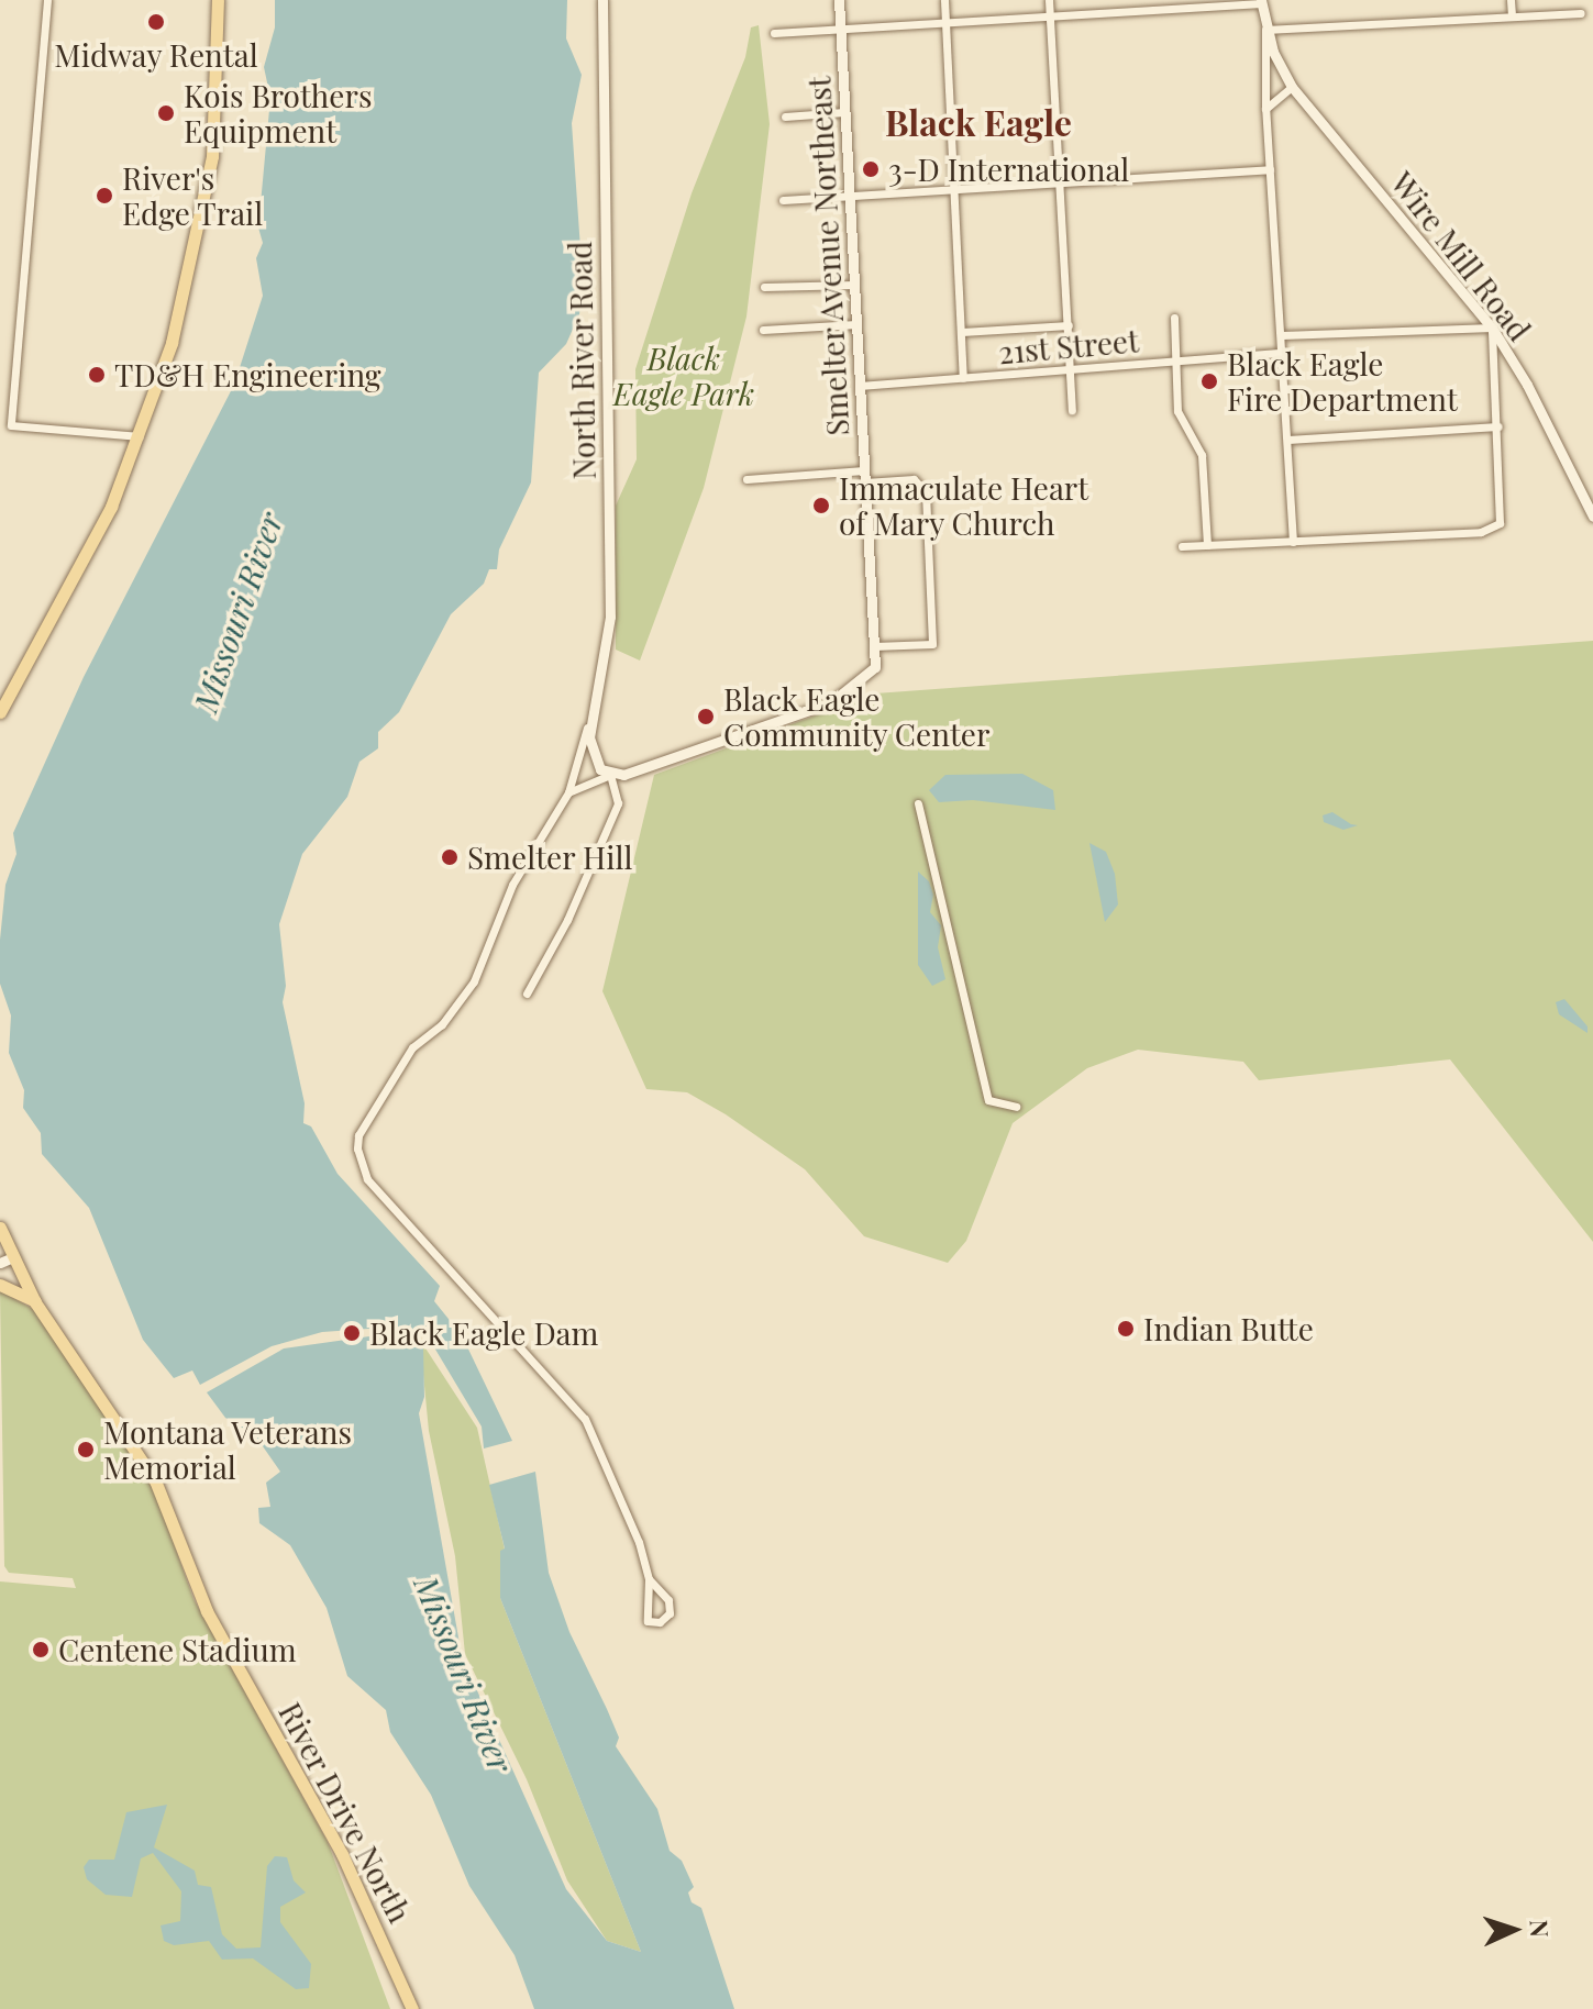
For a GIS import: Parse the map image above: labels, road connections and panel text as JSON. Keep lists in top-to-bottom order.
{
  "streets": {
    "main road": ["River Drive North"],
    "street": [
      "Smelter Avenue Northeast",
      "Wire Mill Road",
      "21st Street",
      "North River Road"
    ]
  },
  "crossings": [
    ["Smelter Avenue Northeast", "21st Street"],
    ["Smelter Avenue Northeast", "North River Road"]
  ],
  "districts": ["Black Eagle"],
  "water": ["Missouri River"],
  "parks": ["Black Eagle Park"],
  "places": [
    "Midway Rental",
    "Kois Brothers Equipment",
    "3-D International",
    "River's Edge Trail",
    "TD&H Engineering",
    "Black Eagle Fire Department",
    "Immaculate Heart of Mary Church",
    "Black Eagle Community Center",
    "Smelter Hill",
    "Indian Butte",
    "Black Eagle Dam",
    "Montana Veterans Memorial",
    "Centene Stadium"
  ],
  "north": "right"
}
